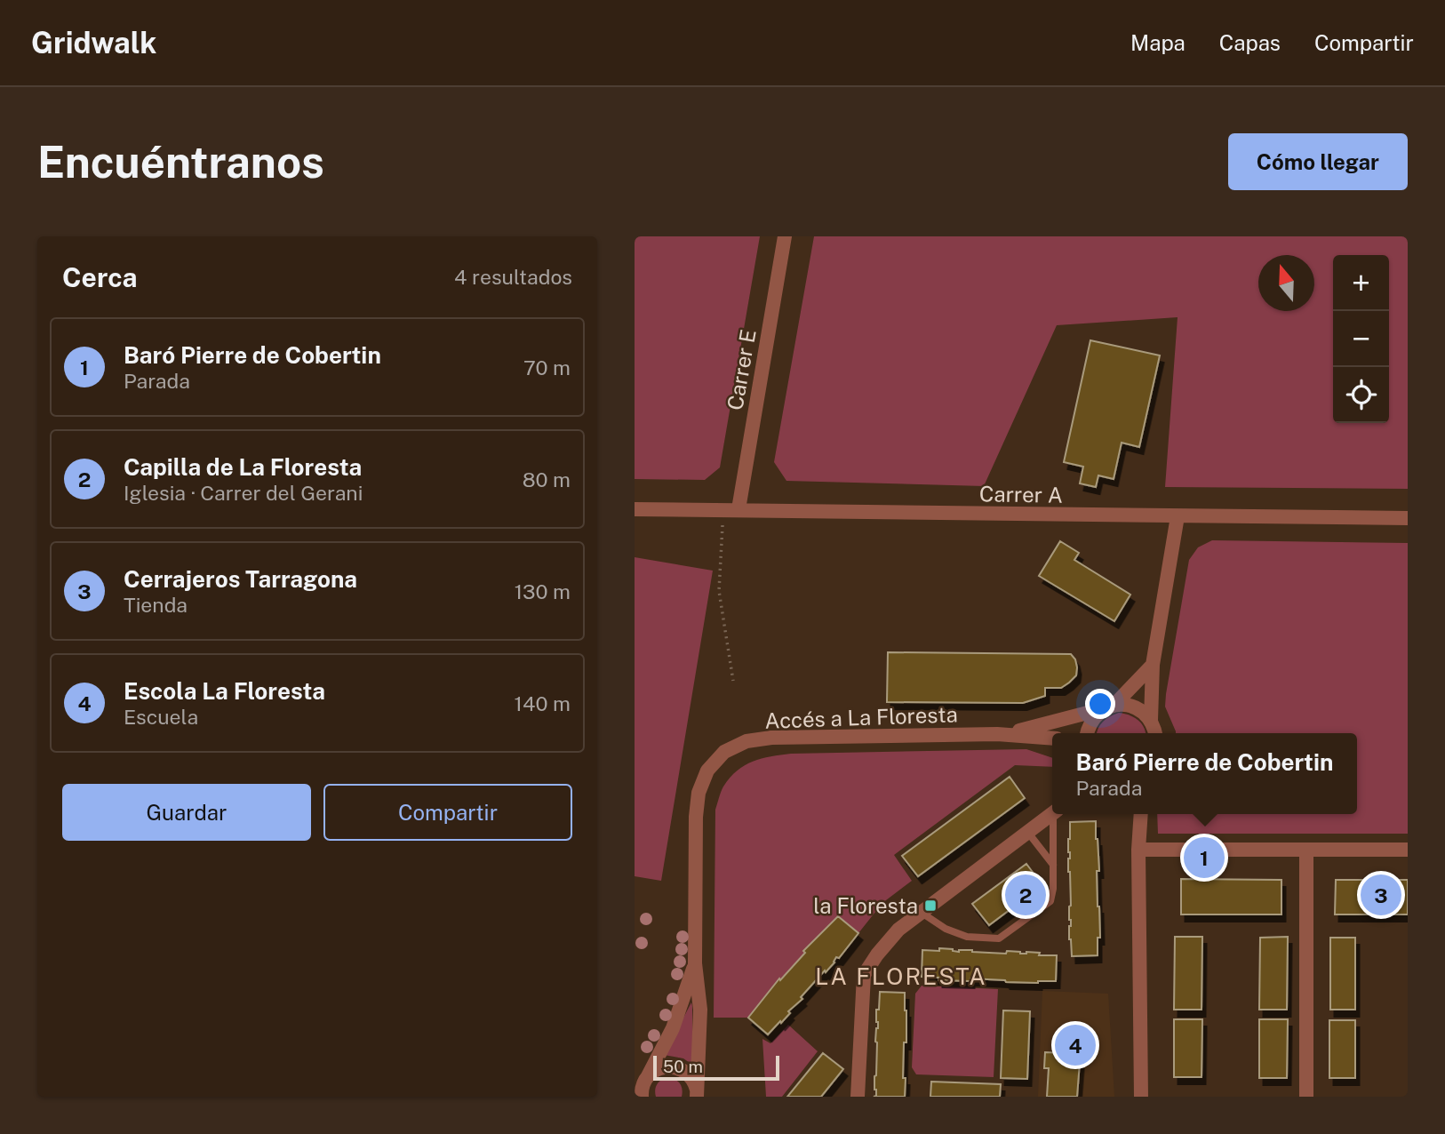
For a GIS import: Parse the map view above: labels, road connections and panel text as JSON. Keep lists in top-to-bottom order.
{
  "streets": {
    "street": ["Carrer E", "Carrer A", "Accés a La Floresta"]
  },
  "crossings": [
    ["Carrer E", "Carrer A"]
  ],
  "districts": ["LA FLORESTA"],
  "places": {
    "transit": ["la Floresta"]
  },
  "scale_bar": "50 m",
  "north": "top",
  "page": {
    "header": "Gridwalk",
    "nav": ["Mapa", "Capas", "Compartir"],
    "buttons": [
      "Cómo llegar",
      ["Guardar", "Compartir"]
    ],
    "title": "Encuéntranos",
    "heading": ["Cerca", "4 resultados"],
    "map_buttons": ["+", "−"],
    "list": [
      {
        "mark": "1",
        "name": "Baró Pierre de Cobertin",
        "note": "Parada",
        "value": "70 m"
      },
      {
        "mark": "2",
        "name": "Capilla de La Floresta",
        "note": "Iglesia · Carrer del Gerani",
        "value": "80 m"
      },
      {
        "mark": "3",
        "name": "Cerrajeros Tarragona",
        "note": "Tienda",
        "value": "130 m"
      },
      {
        "mark": "4",
        "name": "Escola La Floresta",
        "note": "Escuela",
        "value": "140 m"
      }
    ],
    "popup": ["Baró Pierre de Cobertin", "Parada"],
    "pins": [
      "1",
      "2",
      "3",
      "4"
    ],
    "scale": "50 m"
  }
}
